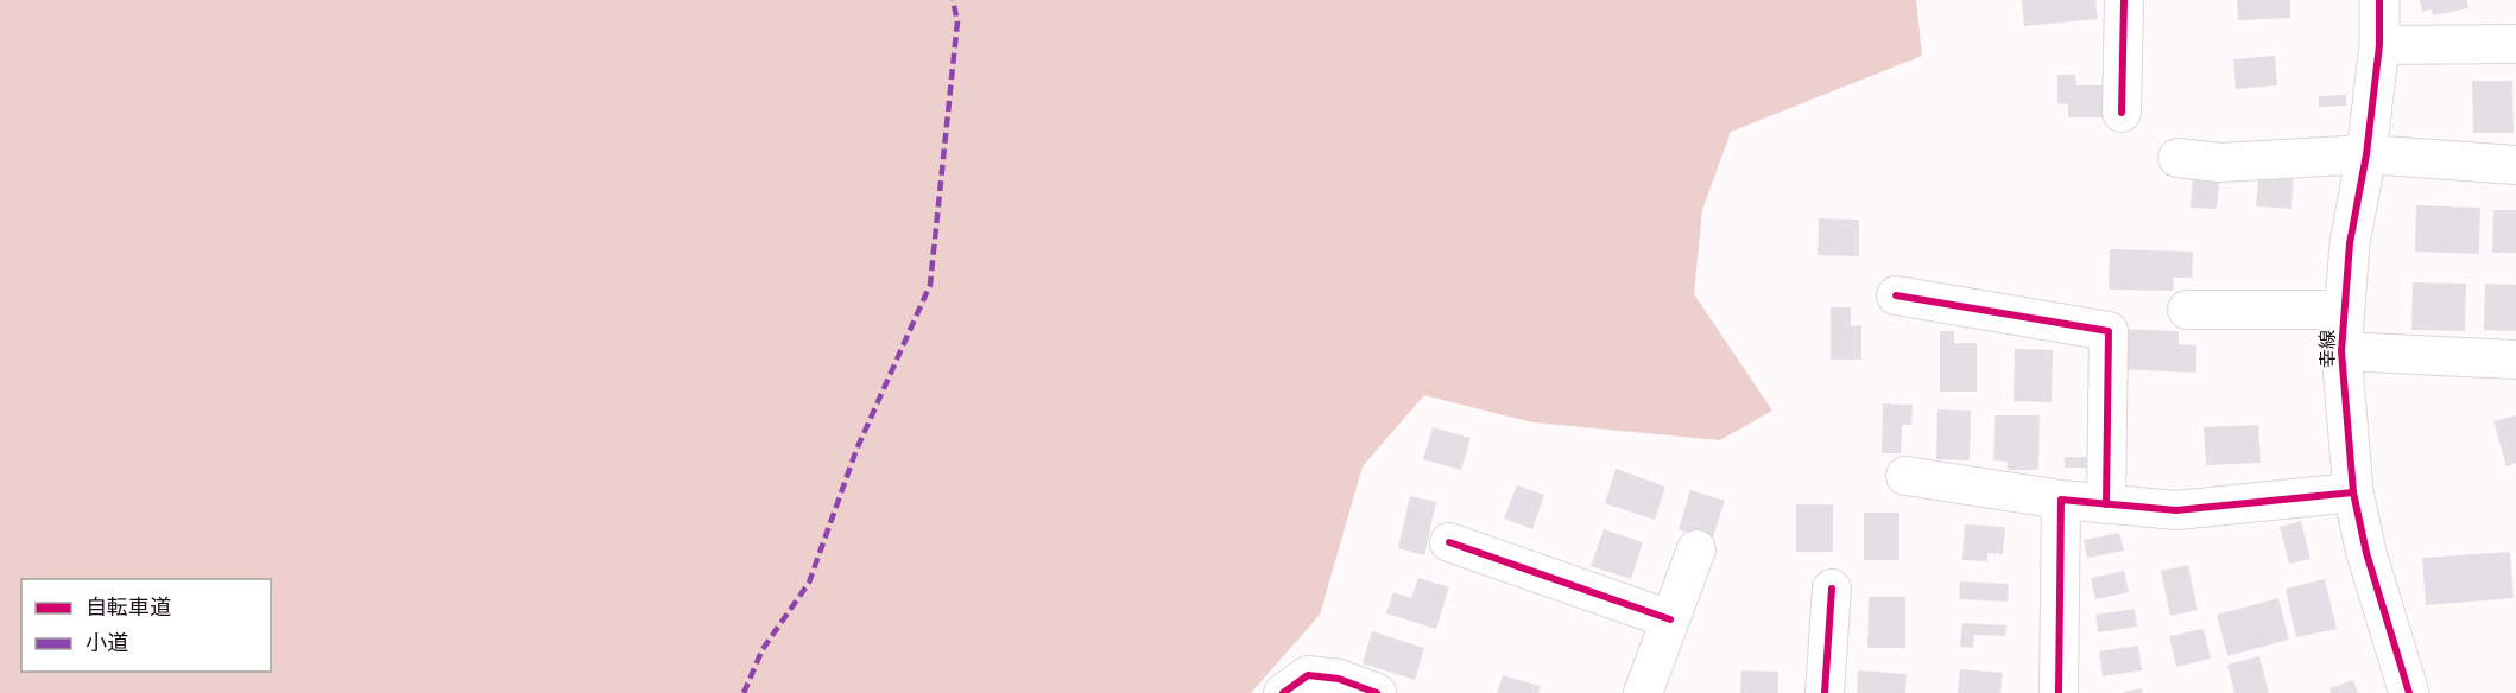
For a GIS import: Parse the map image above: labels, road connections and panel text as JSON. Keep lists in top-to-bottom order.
{
  "streets": {
    "street": ["幸線"]
  },
  "legend": ["自転車道", "小道"]
}
